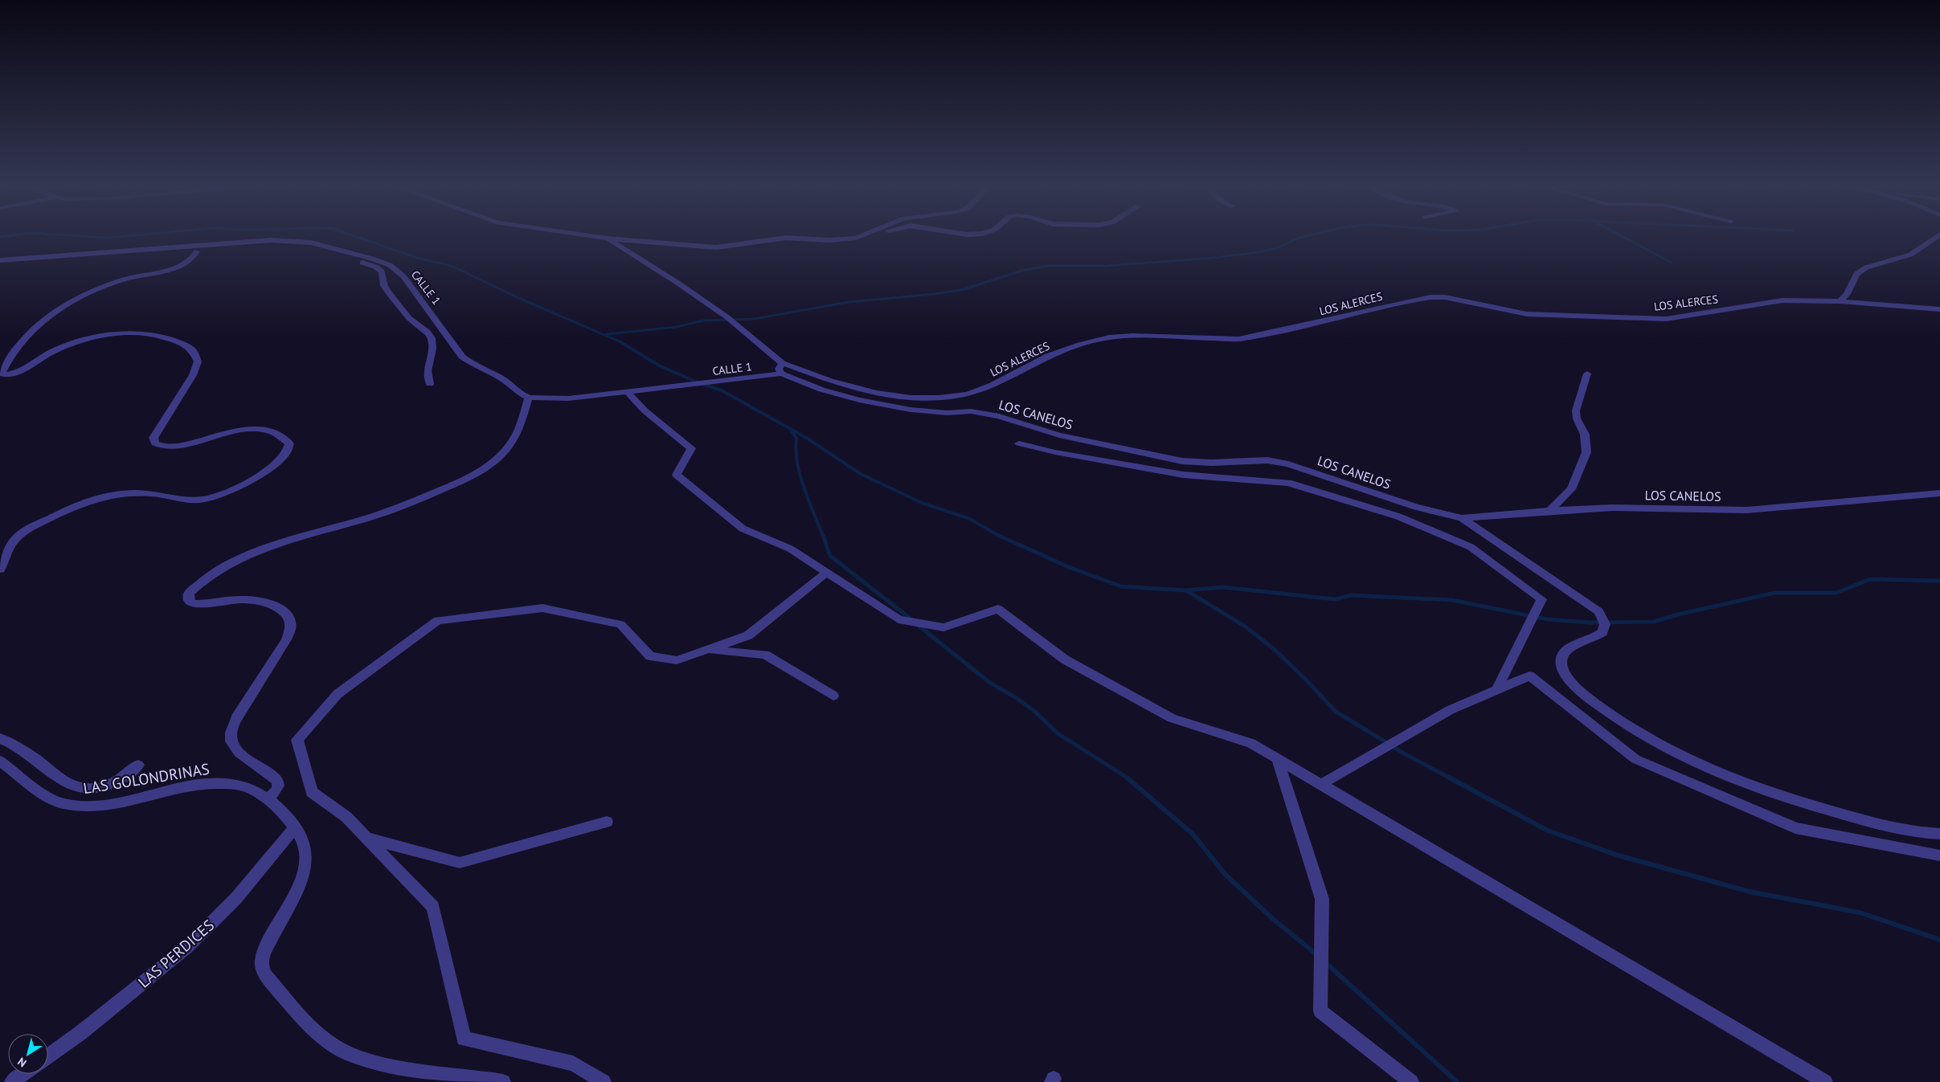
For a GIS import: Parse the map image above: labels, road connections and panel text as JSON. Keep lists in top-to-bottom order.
{
  "streets": {
    "street": [
      "CALLE 1",
      "LOS ALERCES",
      "LOS CANELOS",
      "LAS GOLONDRINAS",
      "LAS PERDICES"
    ]
  },
  "crossings": [
    ["CALLE 1", "LOS CANELOS"],
    ["LAS GOLONDRINAS", "LAS PERDICES"]
  ],
  "north": "bottom left"
}
